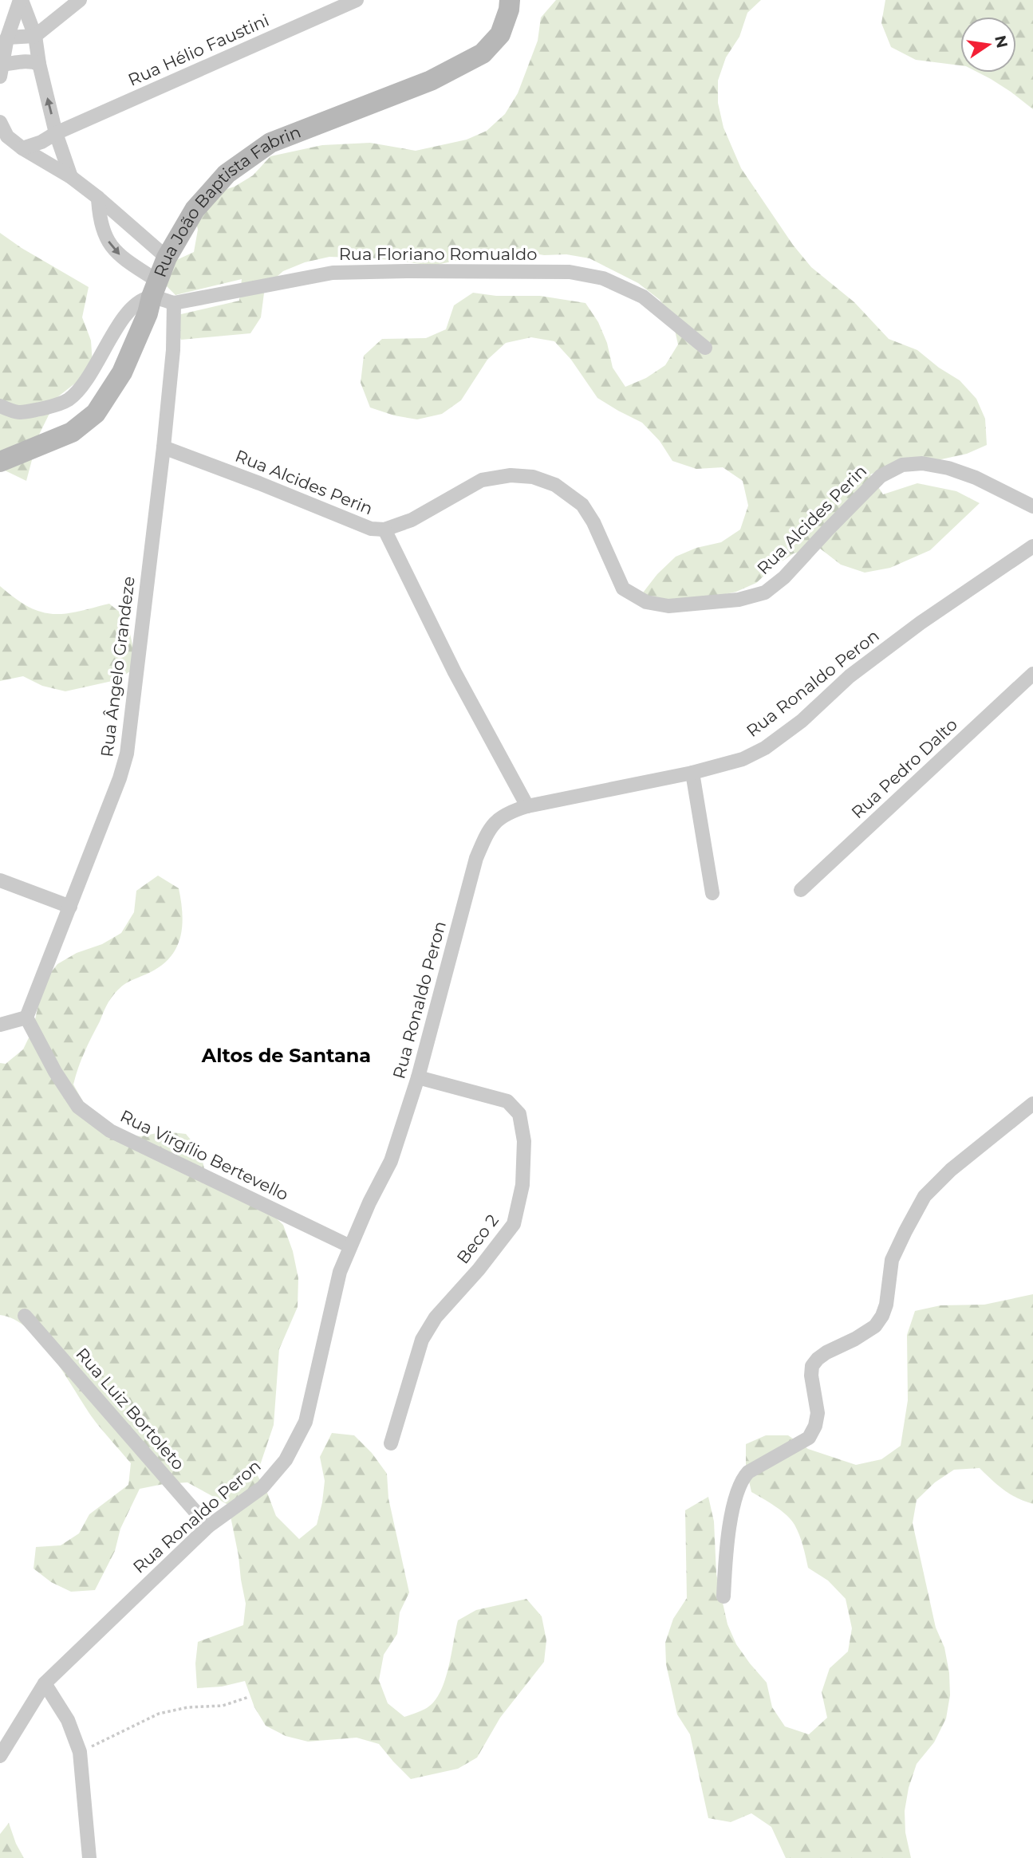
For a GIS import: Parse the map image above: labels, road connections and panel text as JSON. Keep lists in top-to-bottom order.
{
  "streets": {
    "street": [
      "Rua Hélio Faustini",
      "Rua João Baptista Fabrin",
      "Rua Floriano Romualdo",
      "Rua Alcides Perin",
      "Rua Ângelo Grandeze",
      "Rua Ronaldo Peron",
      "Rua Pedro Dalto",
      "Rua Virgílio Bertevello",
      "Beco 2",
      "Rua Luiz Bortoleto"
    ]
  },
  "crossings": [
    ["Rua João Baptista Fabrin", "Rua Floriano Romualdo"],
    ["Rua Floriano Romualdo", "Rua Ângelo Grandeze"],
    ["Rua Alcides Perin", "Rua Ângelo Grandeze"],
    ["Rua Ângelo Grandeze", "Rua Virgílio Bertevello"],
    ["Rua Ronaldo Peron", "Rua Virgílio Bertevello"],
    ["Rua Ronaldo Peron", "Beco 2"],
    ["Rua Ronaldo Peron", "Rua Luiz Bortoleto"]
  ],
  "districts": ["Altos de Santana"],
  "north": "right"
}
